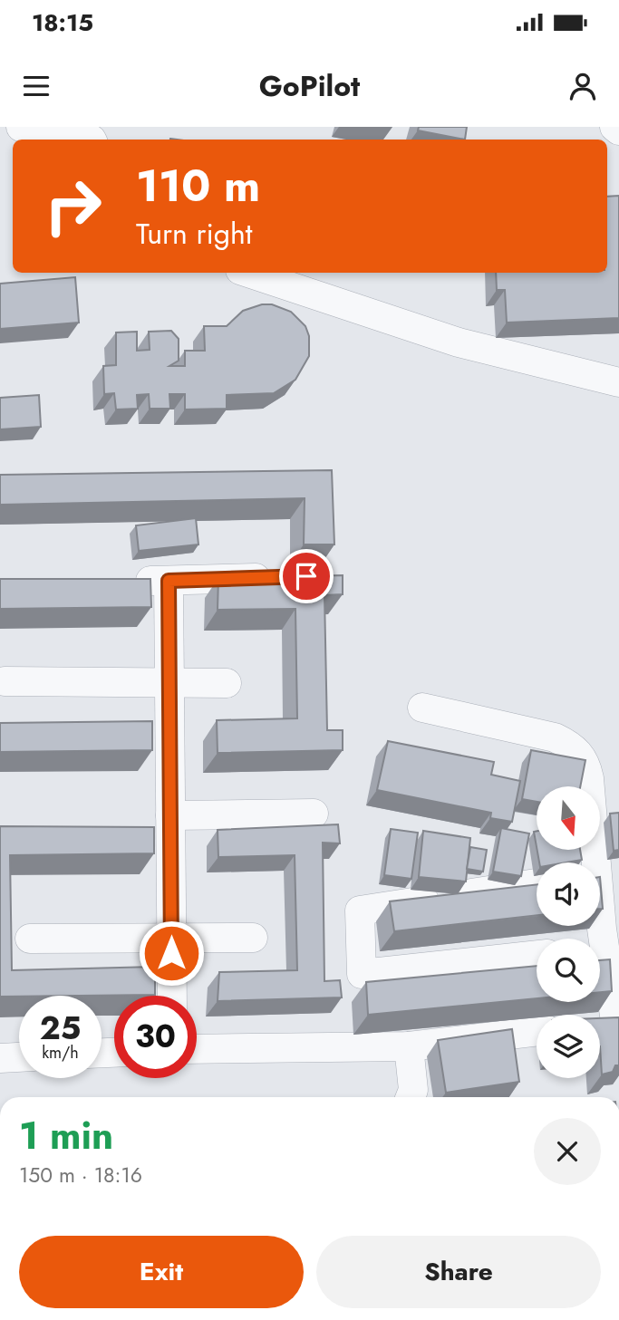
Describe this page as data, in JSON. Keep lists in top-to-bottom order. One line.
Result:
{"north":"bottom","page":{"status":"18:15","header":"GoPilot","turn":["110 m","Turn right"],"speed":"25 km/h","limit":"30","heading":["1 min","150 m · 18:16"],"buttons":["Exit","Share"]}}
